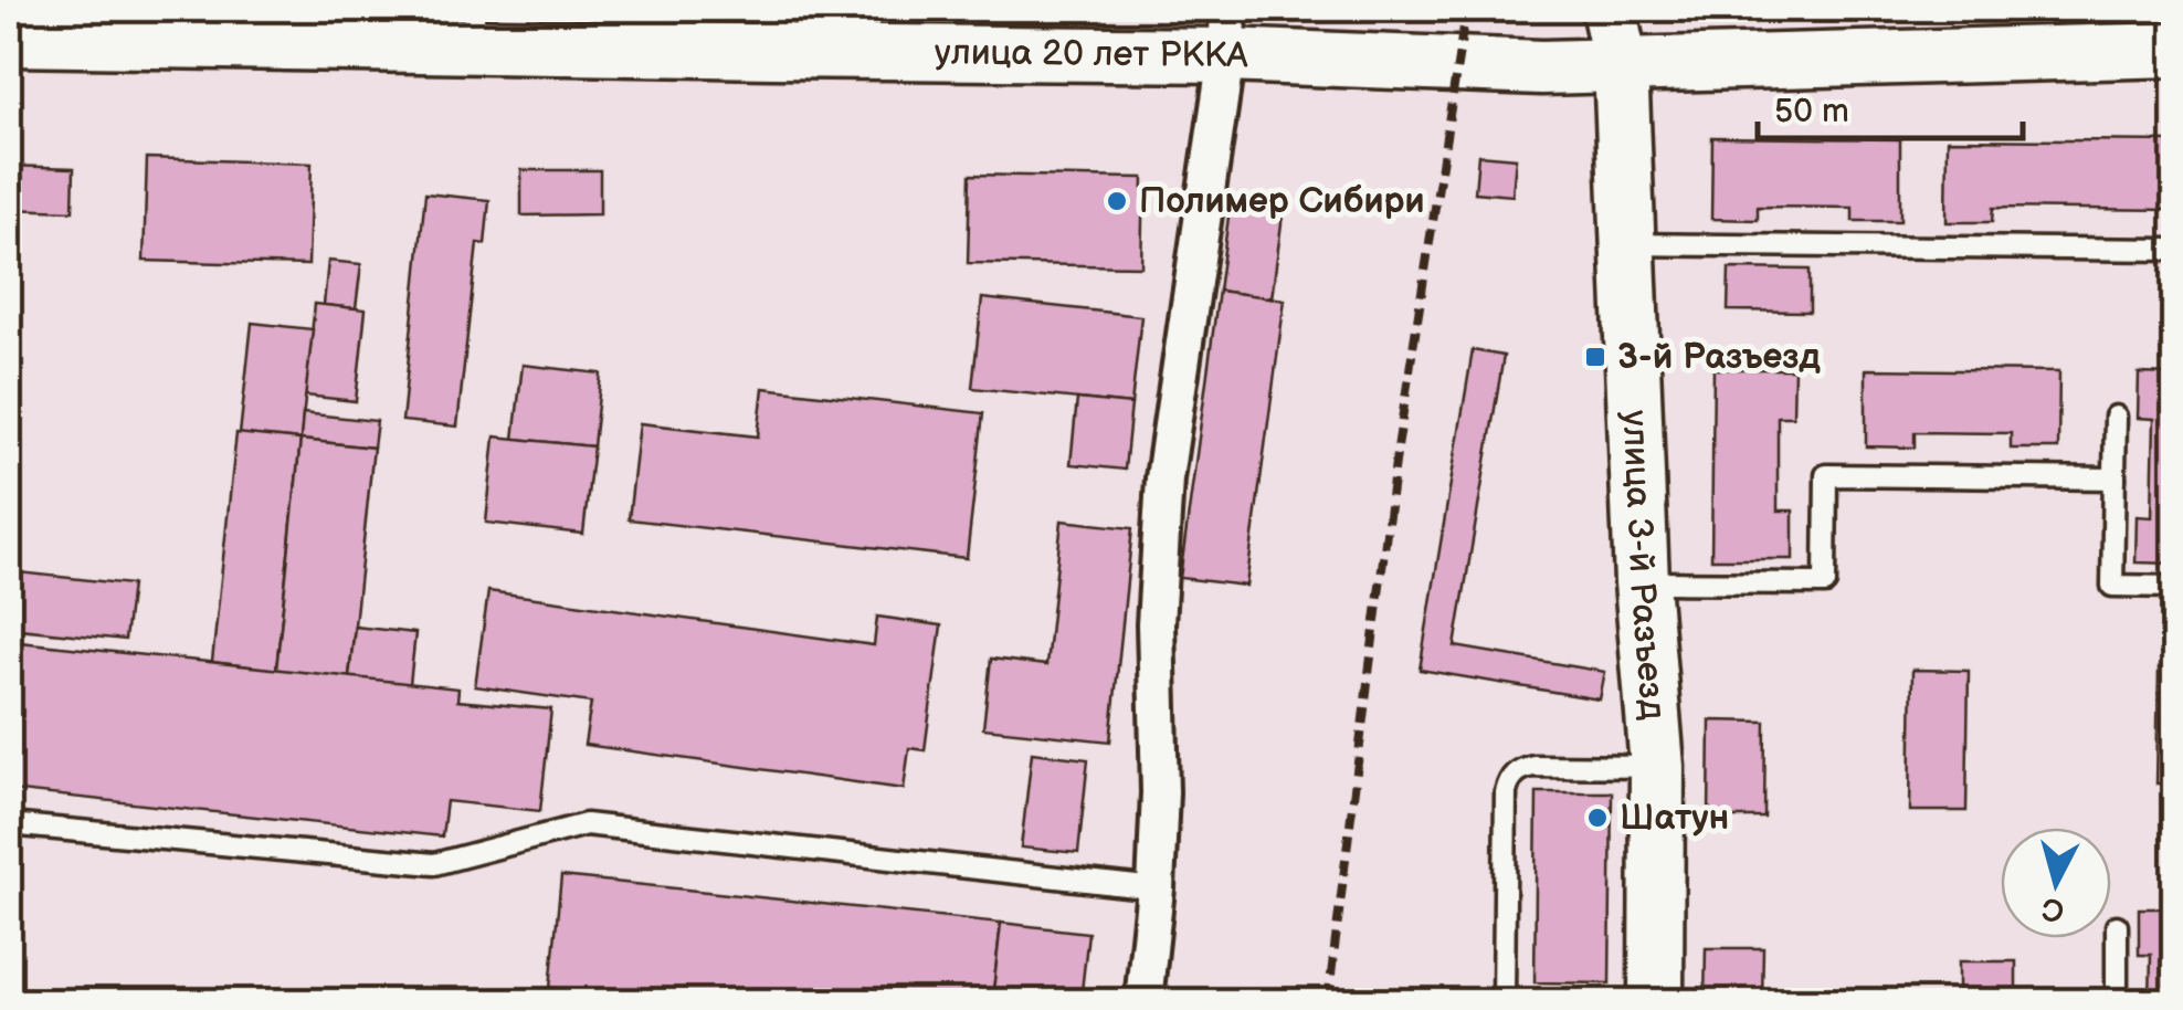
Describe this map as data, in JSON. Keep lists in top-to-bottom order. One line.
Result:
{"streets":{"main road":["улица 20 лет РККА","улица 3-й Разъезд"]},"crossings":[["улица 20 лет РККА","улица 3-й Разъезд"]],"places":{"other":["Полимер Сибири","Шатун"],"transit":["3-й Разъезд"]},"scale_bar":"50 m","north":"bottom"}
